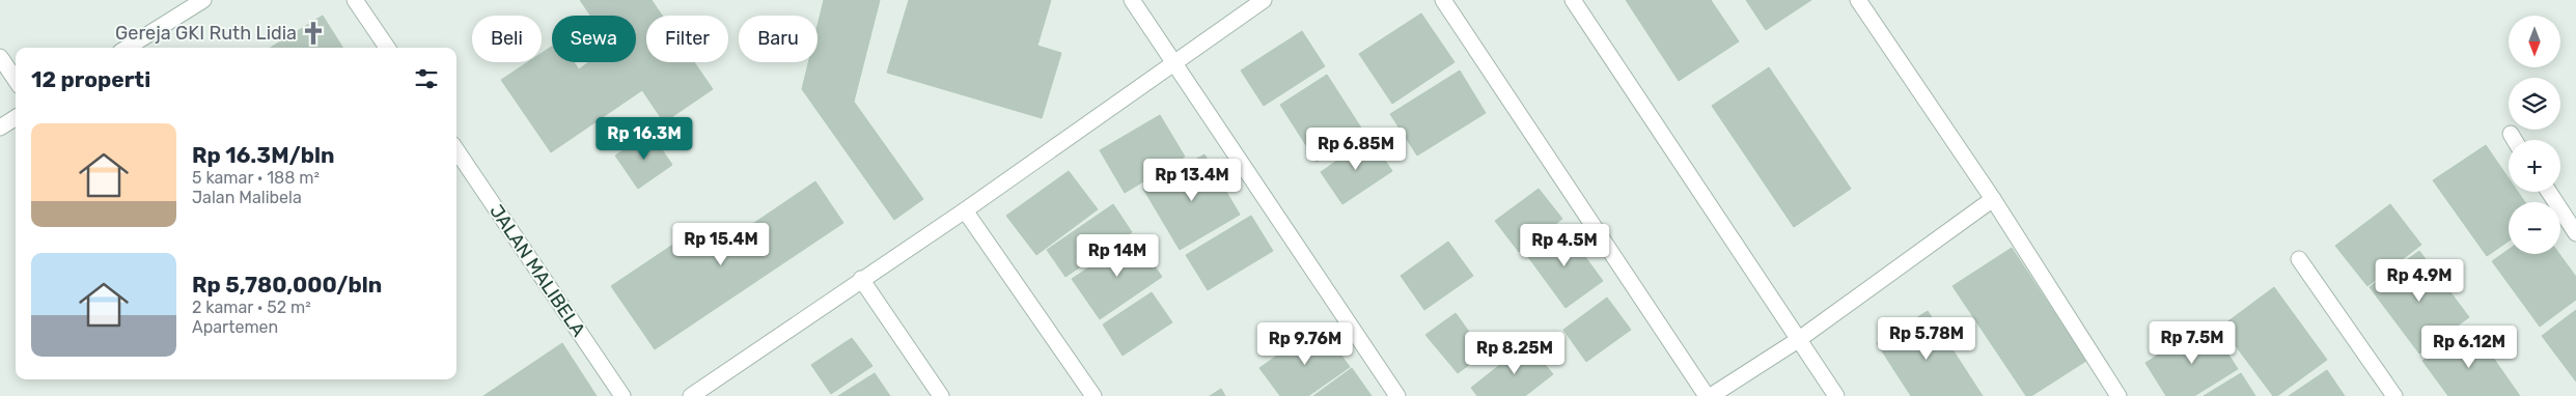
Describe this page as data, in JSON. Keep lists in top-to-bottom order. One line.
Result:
{"streets":{"street":["JALAN MALIBELA"]},"places":{"church":["Gereja GKI Ruth Lidia"]},"north":"bottom","page":{"map_buttons":["+","−"],"chip":["Beli","Sewa","Filter","Baru"],"heading":"12 properti","list":[{"name":"Rp 16.3M/bln","note":"5 kamar · 188 m² · Jalan Malibela"},{"name":"Rp 5,780,000/bln","note":"2 kamar · 52 m² · Apartemen"}],"price":["Rp 16.3M","Rp 6.85M","Rp 13.4M","Rp 15.4M","Rp 4.5M","Rp 14M","Rp 4.9M","Rp 5.78M","Rp 7.5M","Rp 9.76M","Rp 6.12M","Rp 8.25M"]}}
